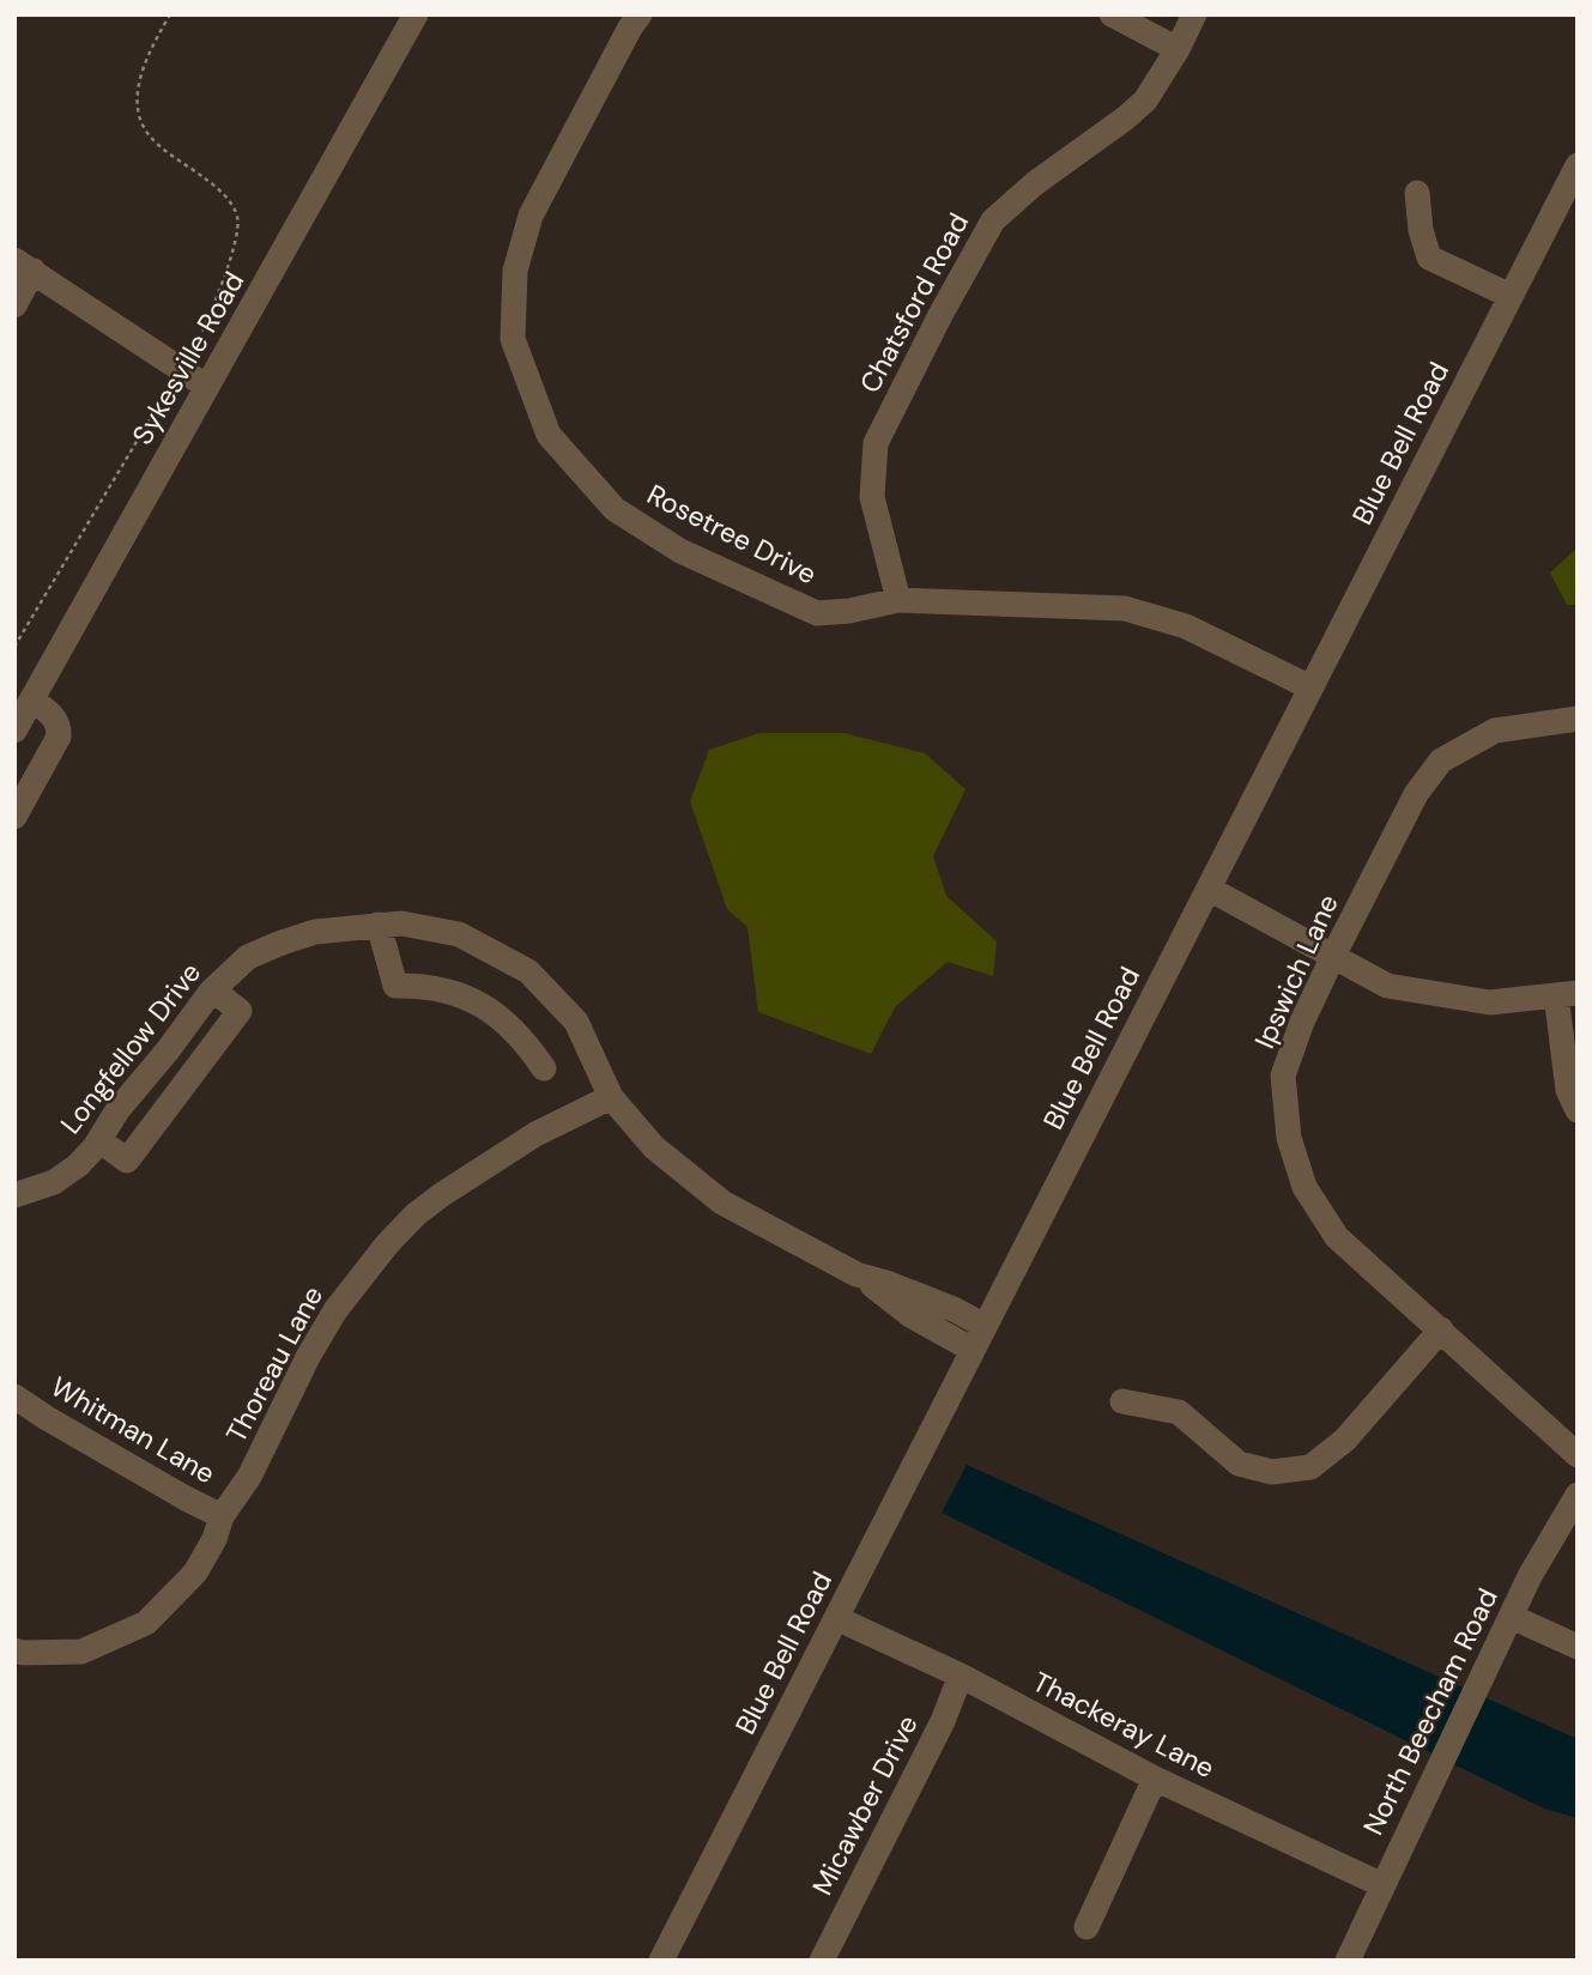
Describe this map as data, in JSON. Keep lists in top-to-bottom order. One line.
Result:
{"streets":{"street":["Chatsford Road","Sykesville Road","Blue Bell Road","Rosetree Drive","Ipswich Lane","Longfellow Drive","Thoreau Lane","Whitman Lane","North Beecham Road","Thackeray Lane","Micawber Drive"]},"crossings":[["Chatsford Road","Rosetree Drive"],["Blue Bell Road","Rosetree Drive"],["Blue Bell Road","Longfellow Drive"],["Blue Bell Road","Thackeray Lane"],["Longfellow Drive","Thoreau Lane"],["Thoreau Lane","Whitman Lane"],["North Beecham Road","Thackeray Lane"],["Thackeray Lane","Micawber Drive"]]}
